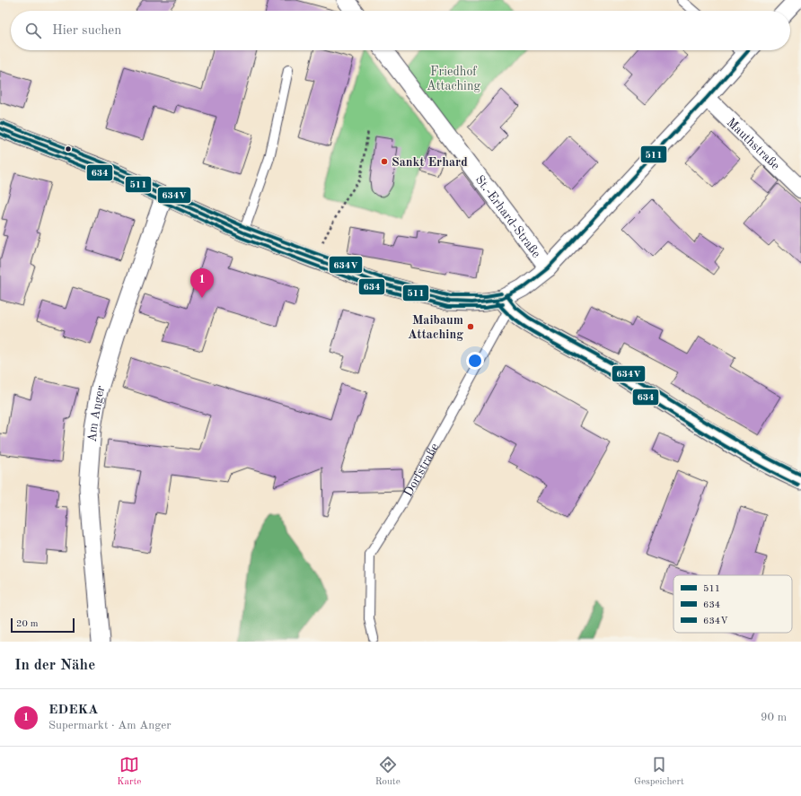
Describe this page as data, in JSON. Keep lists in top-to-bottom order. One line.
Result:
{"streets":{"street":["Mauthstraße","St.-Erhard-Straße","Am Anger"],"lane":["Dorfstraße"]},"parks":["Friedhof Attaching"],"places":["Sankt Erhard","Maibaum Attaching"],"lines":["transit line 511","transit line 634V","transit line 634"],"legend":["511","634","634V"],"scale_bar":"20 m","page":{"search":"Hier suchen","pins":"1","scale":"20 m","heading":"In der Nähe","list":[{"mark":"1","name":"EDEKA","note":"Supermarkt · Am Anger","value":"90 m"}],"nav":["Karte","Route","Gespeichert"]}}
